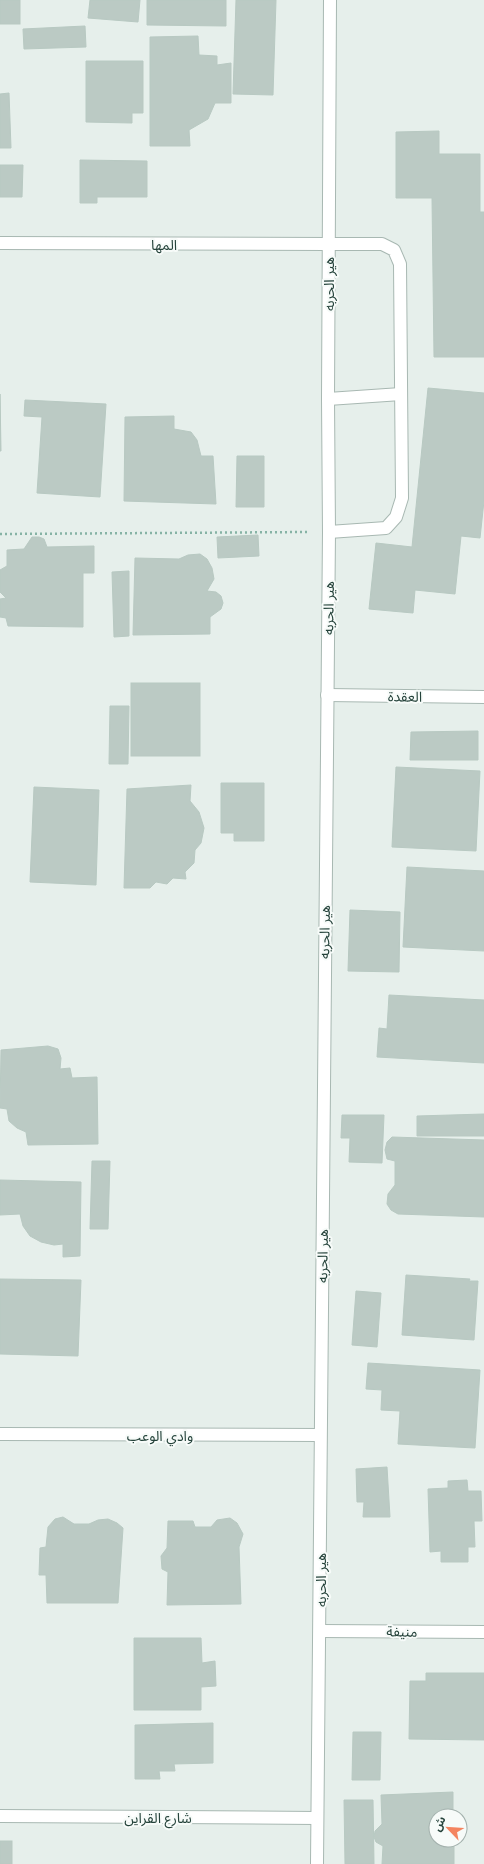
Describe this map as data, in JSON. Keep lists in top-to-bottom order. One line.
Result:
{"streets":{"street":["المها","هير الحربه","العقدة","وادي الوعب","منيفة","شارع القراين"]},"crossings":[["المها","هير الحربه"],["هير الحربه","العقدة"],["هير الحربه","وادي الوعب"],["هير الحربه","منيفة"],["هير الحربه","شارع القراين"]],"north":"top left"}
